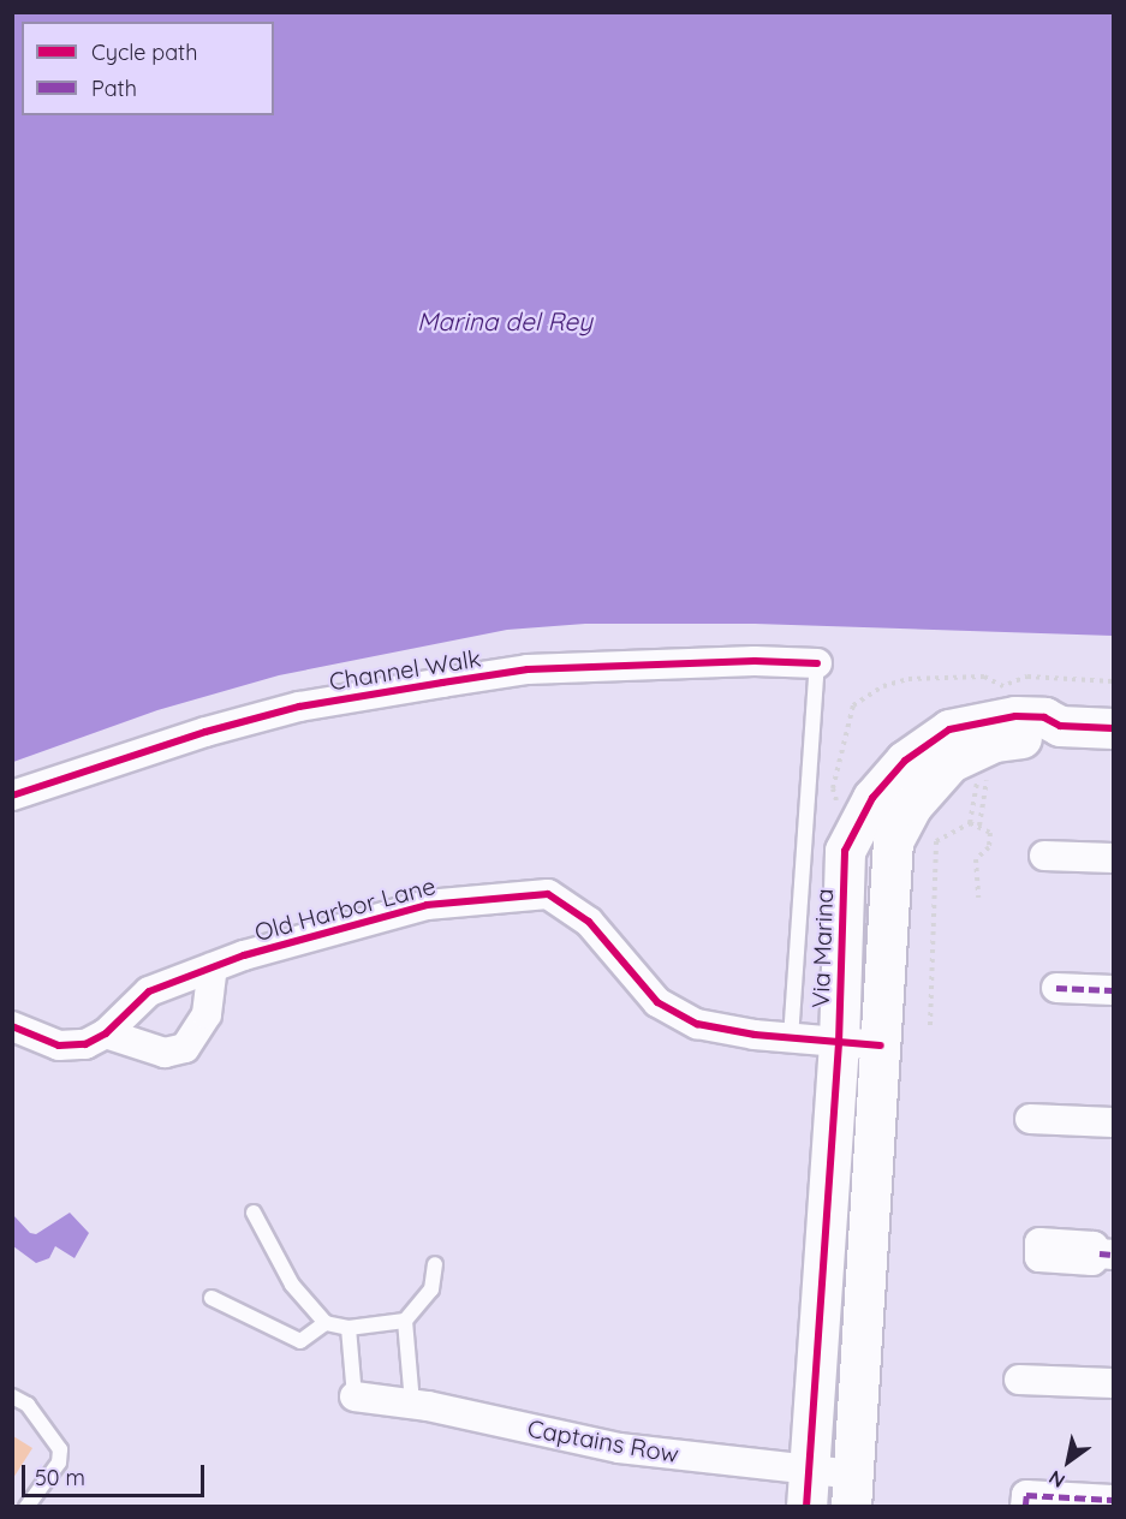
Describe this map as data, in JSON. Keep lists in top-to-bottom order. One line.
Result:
{"streets":{"street":["Channel Walk","Old Harbor Lane","Via Marina","Captains Row"]},"crossings":[["Old Harbor Lane","Via Marina"],["Via Marina","Captains Row"]],"water":["Marina del Rey"],"legend":["Cycle path","Path"],"scale_bar":"50 m","north":"bottom left"}
